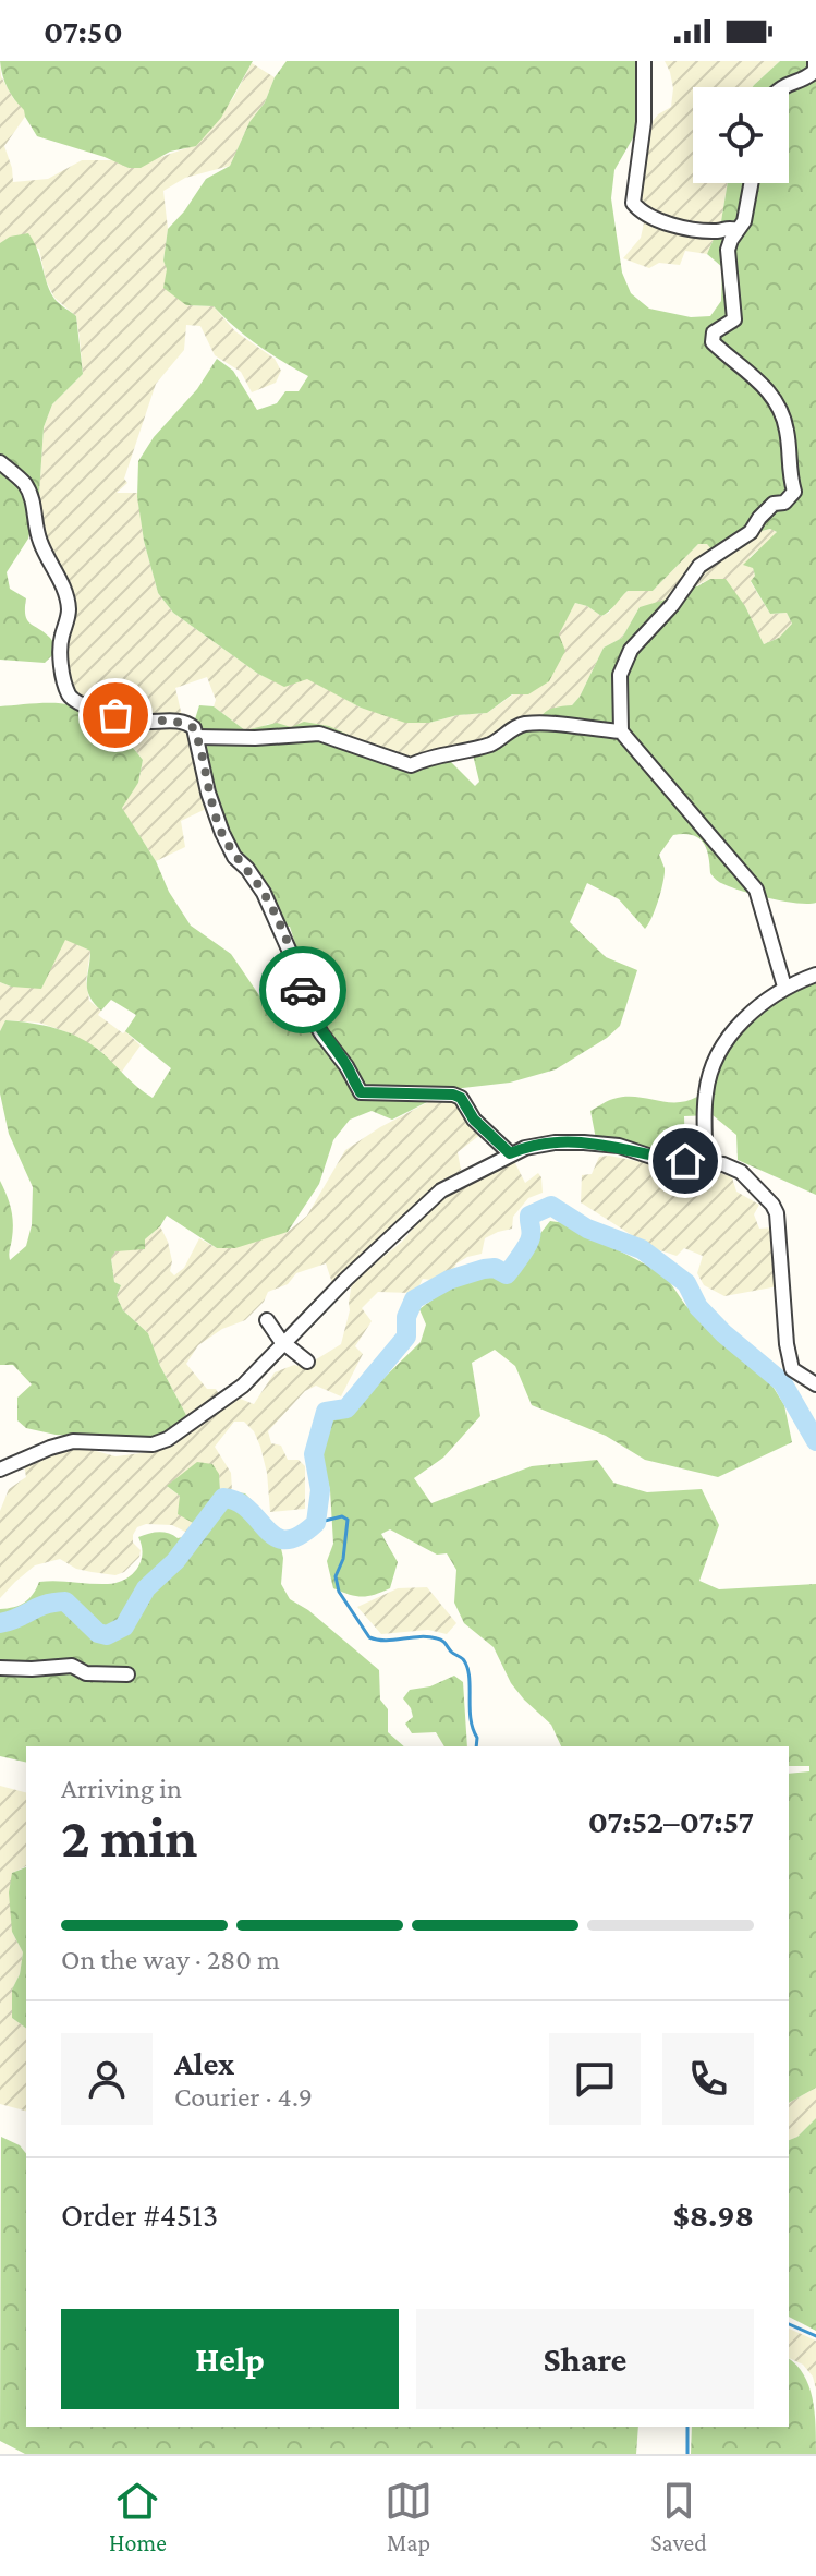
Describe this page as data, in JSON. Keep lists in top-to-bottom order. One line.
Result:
{"page":{"status":"07:50","heading":["2 min","Arriving in","07:52–07:57"],"panel":["Alex","Courier · 4.9","Order #4513","$8.98"],"bar":"On the way · 280 m","buttons":["Help","Share"],"tabs":["Home","Map","Saved"]}}
